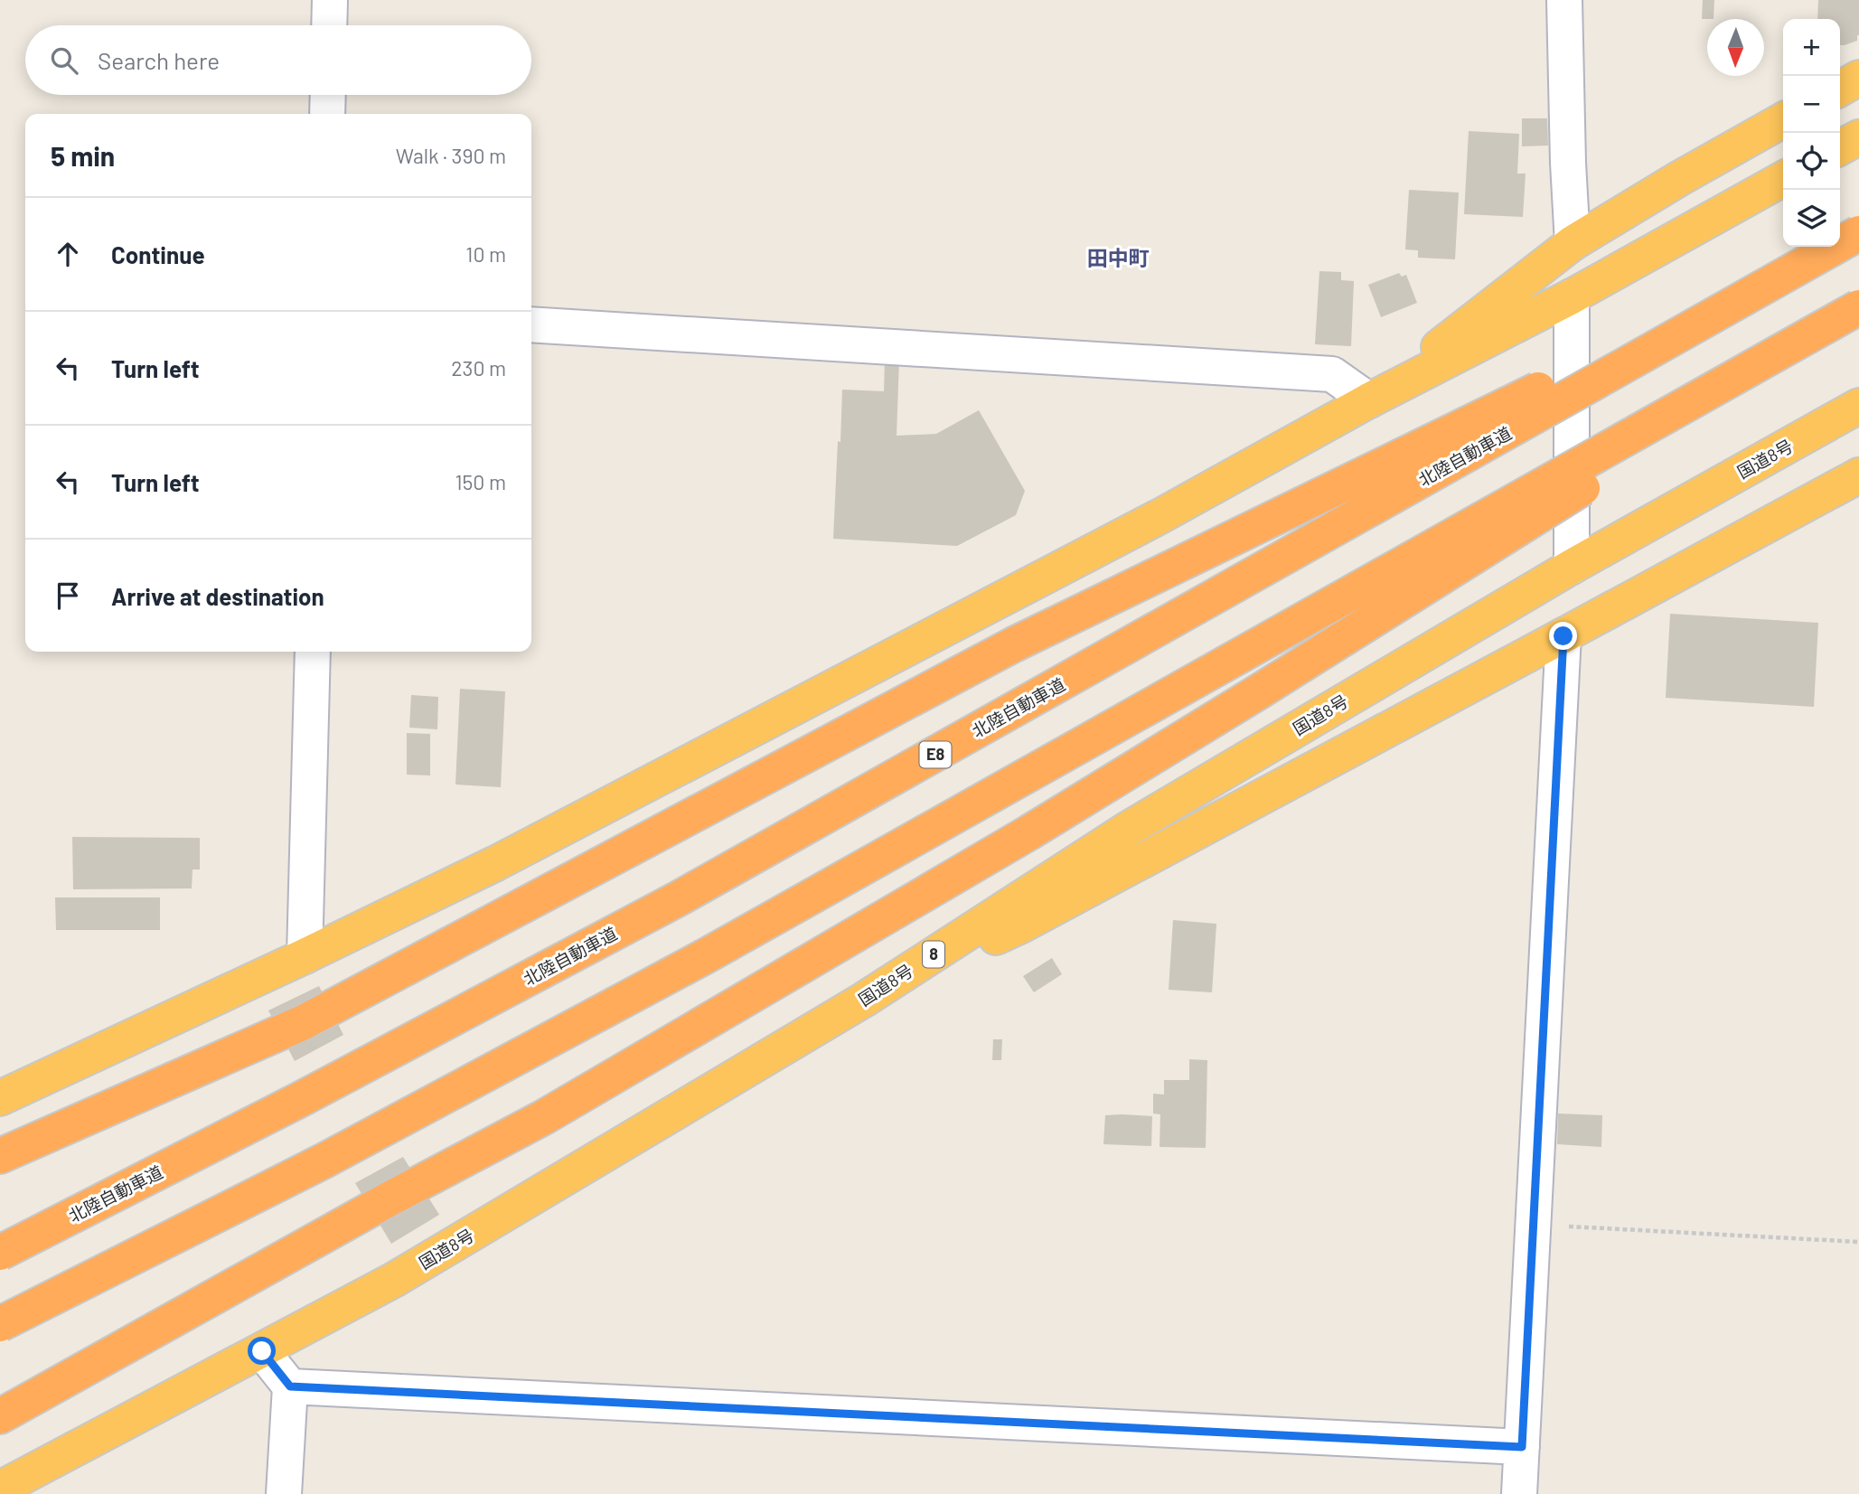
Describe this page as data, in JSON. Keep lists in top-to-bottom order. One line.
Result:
{"streets":{"highway":["北陸自動車道","国道8号","E8","8"]},"districts":["田中町"],"north":"bottom","page":{"map_buttons":["+","−"],"search":"Search here","heading":["5 min","Walk · 390 m"],"list":[["Continue","10 m"],["Turn left","230 m"],["Turn left","150 m"],"Arrive at destination"]}}
